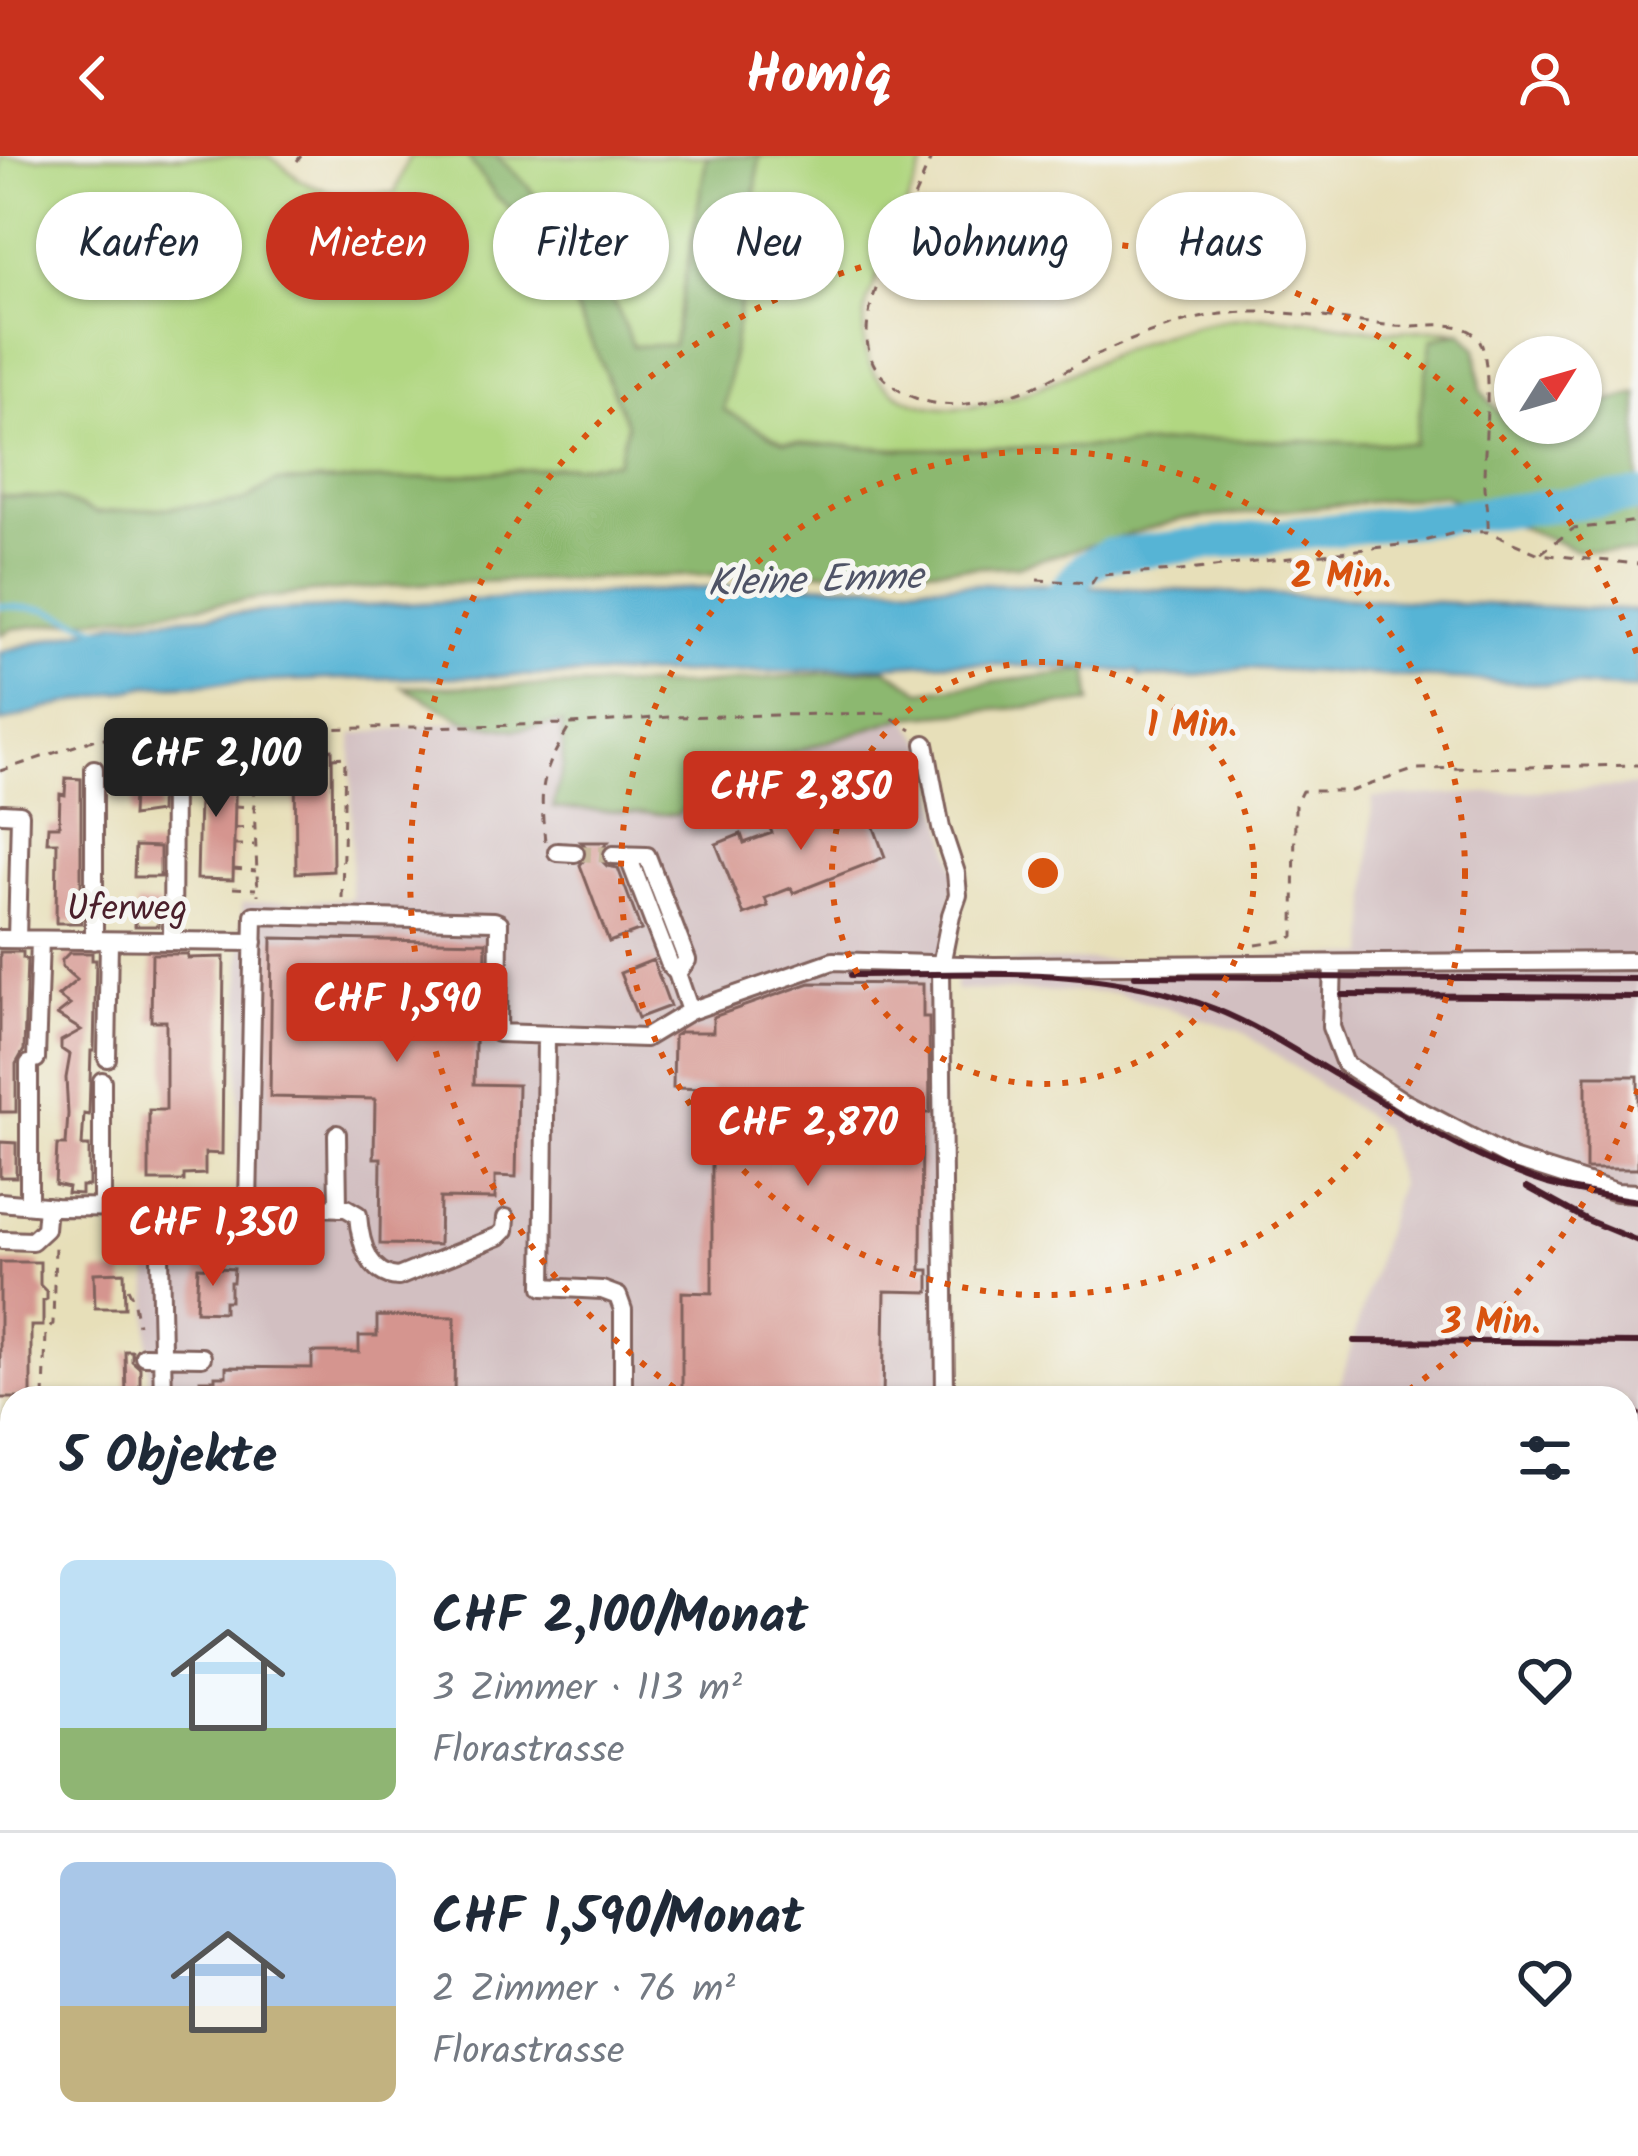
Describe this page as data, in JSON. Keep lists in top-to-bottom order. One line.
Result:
{"streets":{"street":["Uferweg"]},"water":["Kleine Emme"],"north":"top right","page":{"header":"Homiq","chip":["Kaufen","Mieten","Filter","Neu","Wohnung","Haus"],"price":["CHF 2,100","CHF 2,850","CHF 1,590","CHF 2,870","CHF 1,350"],"heading":"5 Objekte","list":[{"name":"CHF 2,100/Monat","note":"3 Zimmer · 113 m² · Florastrasse"},{"name":"CHF 1,590/Monat","note":"2 Zimmer · 76 m² · Florastrasse"}]},"rings":["2 Min.","1 Min.","3 Min."]}
